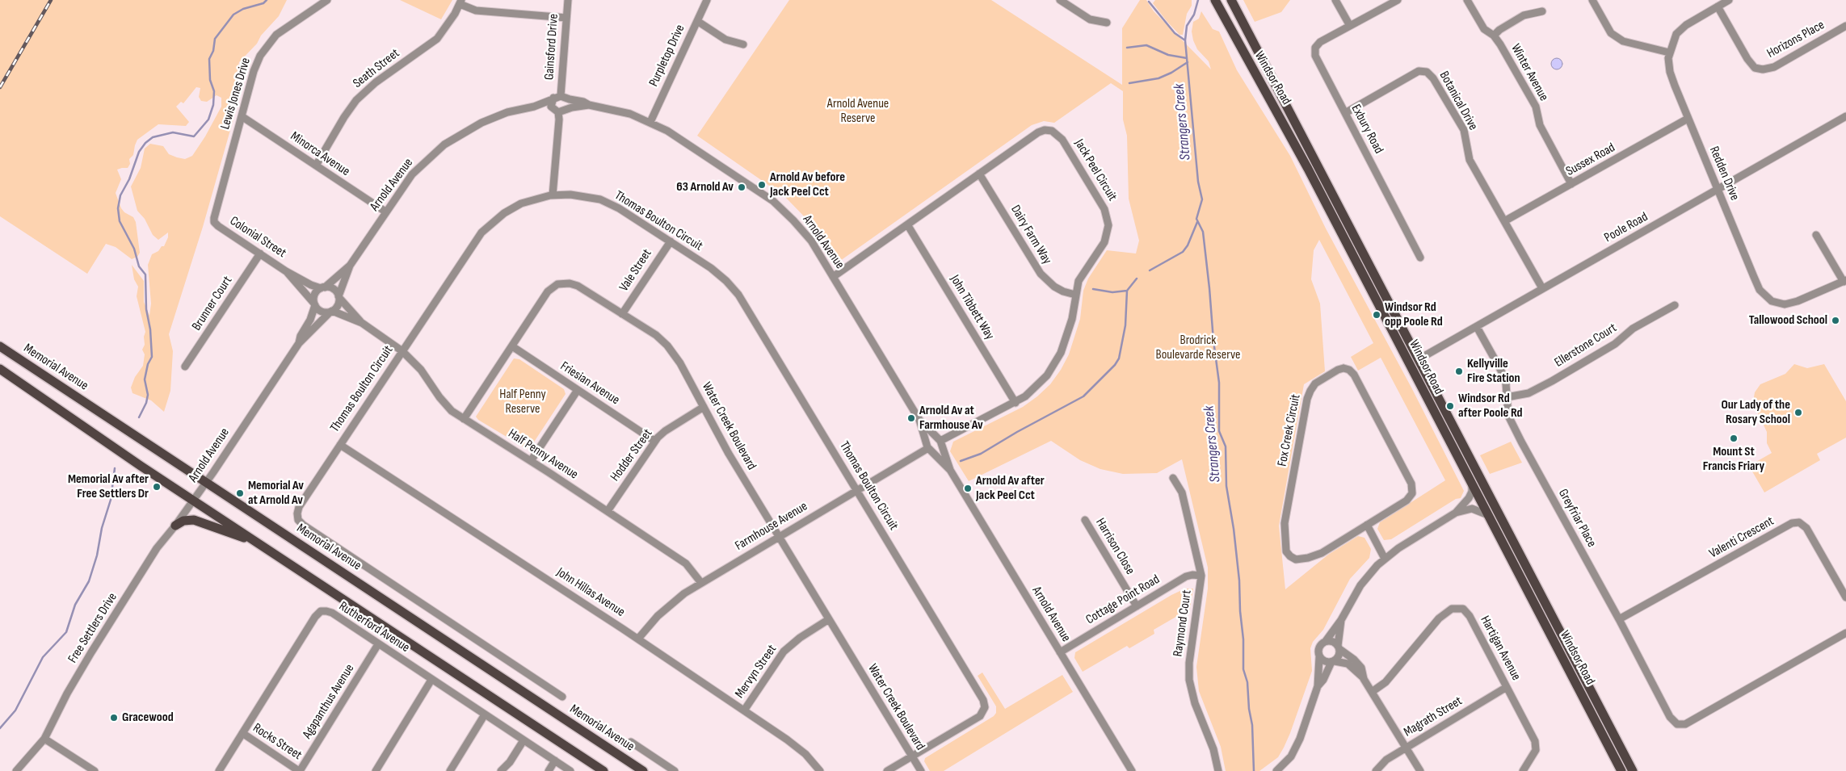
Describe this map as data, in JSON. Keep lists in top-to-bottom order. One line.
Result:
{"streets":{"main road":["Windsor Road","Memorial Avenue"],"street":["Horizons Place","Gainsford Drive","Purpletop Drive","Seath Street","Winter Avenue","Lewis Jones Drive","Botanical Drive","Exbury Road","Minorca Avenue","Sussex Road","Jack Peel Circuit","Redden Drive","Arnold Avenue","Thomas Boulton Circuit","Poole Road","Dairy Farm Way","Colonial Street","Vale Street","Brunner Court","John Tibbett Way","Ellerstone Court","Friesian Avenue","Water Creek Boulevard","Fox Creek Circuit","Half Penny Avenue","Hodder Street","Greyfriar Place","Farmhouse Avenue","Valenti Crescent","Harrison Close","John Hillas Avenue","Cottage Point Road","Raymond Court","Rutherford Avenue","Free Settlers Drive","Hartigan Avenue","Mervyn Street","Agapanthus Avenue","Magrath Street","Rocks Street"]},"crossings":[["Horizons Place","Redden Drive"],["Gainsford Drive","Arnold Avenue"],["Purpletop Drive","Arnold Avenue"],["Seath Street","Minorca Avenue"],["Winter Avenue","Sussex Road"],["Windsor Road","Poole Road"],["Lewis Jones Drive","Minorca Avenue"],["Lewis Jones Drive","Colonial Street"],["Botanical Drive","Exbury Road"],["Botanical Drive","Sussex Road"],["Botanical Drive","Poole Road"],["Minorca Avenue","Arnold Avenue"],["Sussex Road","Redden Drive"],["Jack Peel Circuit","Arnold Avenue"],["Jack Peel Circuit","Dairy Farm Way"],["Jack Peel Circuit","John Tibbett Way"],["Redden Drive","Poole Road"],["Arnold Avenue","Colonial Street"],["Arnold Avenue","Memorial Avenue"],["Arnold Avenue","Half Penny Avenue"],["Arnold Avenue","Farmhouse Avenue"],["Arnold Avenue","Cottage Point Road"],["Arnold Avenue","Free Settlers Drive"],["Thomas Boulton Circuit","Vale Street"],["Thomas Boulton Circuit","Water Creek Boulevard"],["Thomas Boulton Circuit","Half Penny Avenue"],["Thomas Boulton Circuit","Farmhouse Avenue"],["Thomas Boulton Circuit","John Hillas Avenue"],["Poole Road","Greyfriar Place"],["Colonial Street","Brunner Court"],["Colonial Street","Half Penny Avenue"],["Vale Street","Water Creek Boulevard"],["Ellerstone Court","Greyfriar Place"],["Friesian Avenue","Water Creek Boulevard"],["Friesian Avenue","Hodder Street"],["Water Creek Boulevard","Half Penny Avenue"],["Water Creek Boulevard","Hodder Street"],["Water Creek Boulevard","Farmhouse Avenue"],["Water Creek Boulevard","Mervyn Street"],["Half Penny Avenue","Hodder Street"],["Half Penny Avenue","Farmhouse Avenue"],["Greyfriar Place","Valenti Crescent"],["Farmhouse Avenue","John Hillas Avenue"],["Harrison Close","Cottage Point Road"],["John Hillas Avenue","Mervyn Street"],["Cottage Point Road","Raymond Court"],["Rutherford Avenue","Agapanthus Avenue"],["Rutherford Avenue","Rocks Street"],["Hartigan Avenue","Magrath Street"],["Agapanthus Avenue","Rocks Street"]],"water":["Strangers Creek"],"parks":["Arnold Avenue Reserve","Brodrick Boulevarde Reserve","Half Penny Reserve"],"places":["Arnold Av before Jack Peel Cct","63 Arnold Av","Windsor Rd opp Poole Rd","Tallowood School","Kellyville Fire Station","Windsor Rd after Poole Rd","Our Lady of the Rosary School","Arnold Av at Farmhouse Av","Mount St Francis Friary","Memorial Av after Free Settlers Dr","Arnold Av after Jack Peel Cct","Memorial Av at Arnold Av","Gracewood"]}
